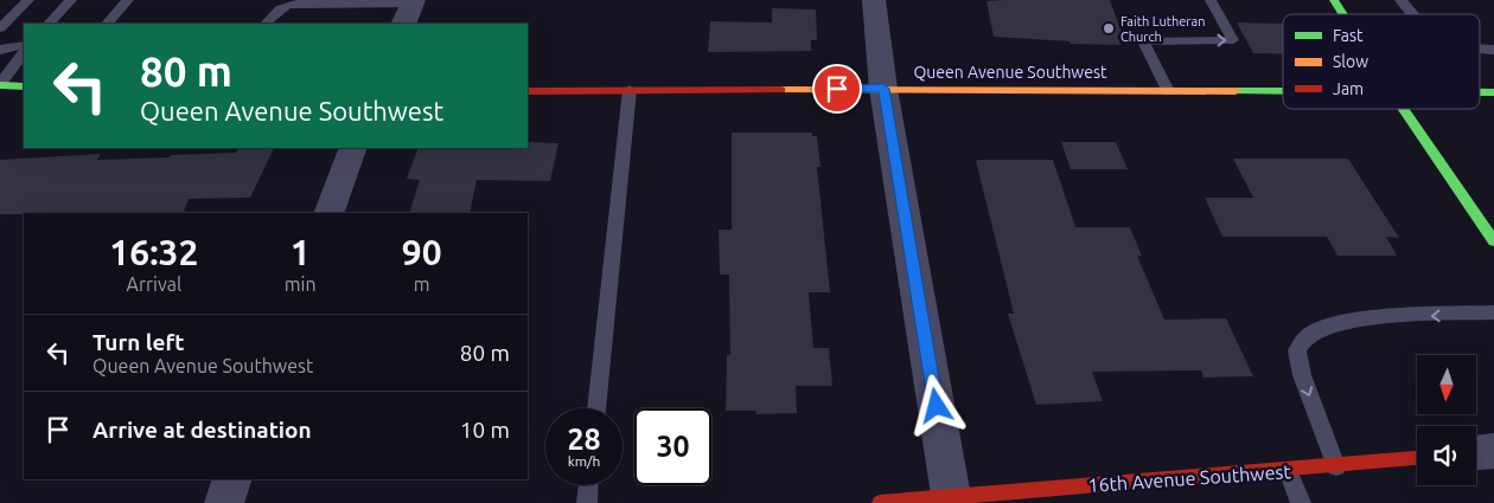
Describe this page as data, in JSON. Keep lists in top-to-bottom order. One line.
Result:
{"streets":{"main road":["Queen Avenue Southwest","16th Avenue Southwest"]},"places":["Faith Lutheran Church"],"legend":["Fast","Slow","Jam"],"north":"bottom","page":{"turn":["80 m","Queen Avenue Southwest"],"eta":["16:32","Arrival","1","min","90","m"],"list":[{"name":"Turn left","note":"Queen Avenue Southwest","value":"80 m"},{"name":"Arrive at destination","value":"10 m"}],"speed":"28 km/h","limit":"30"}}
